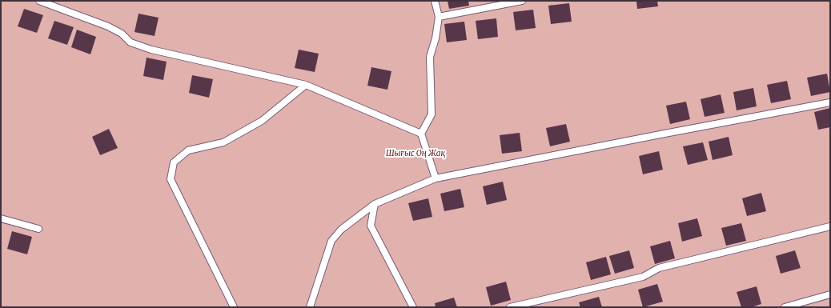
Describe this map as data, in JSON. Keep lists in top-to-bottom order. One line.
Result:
{"parks":["Шығыс Оң Жақ"]}
